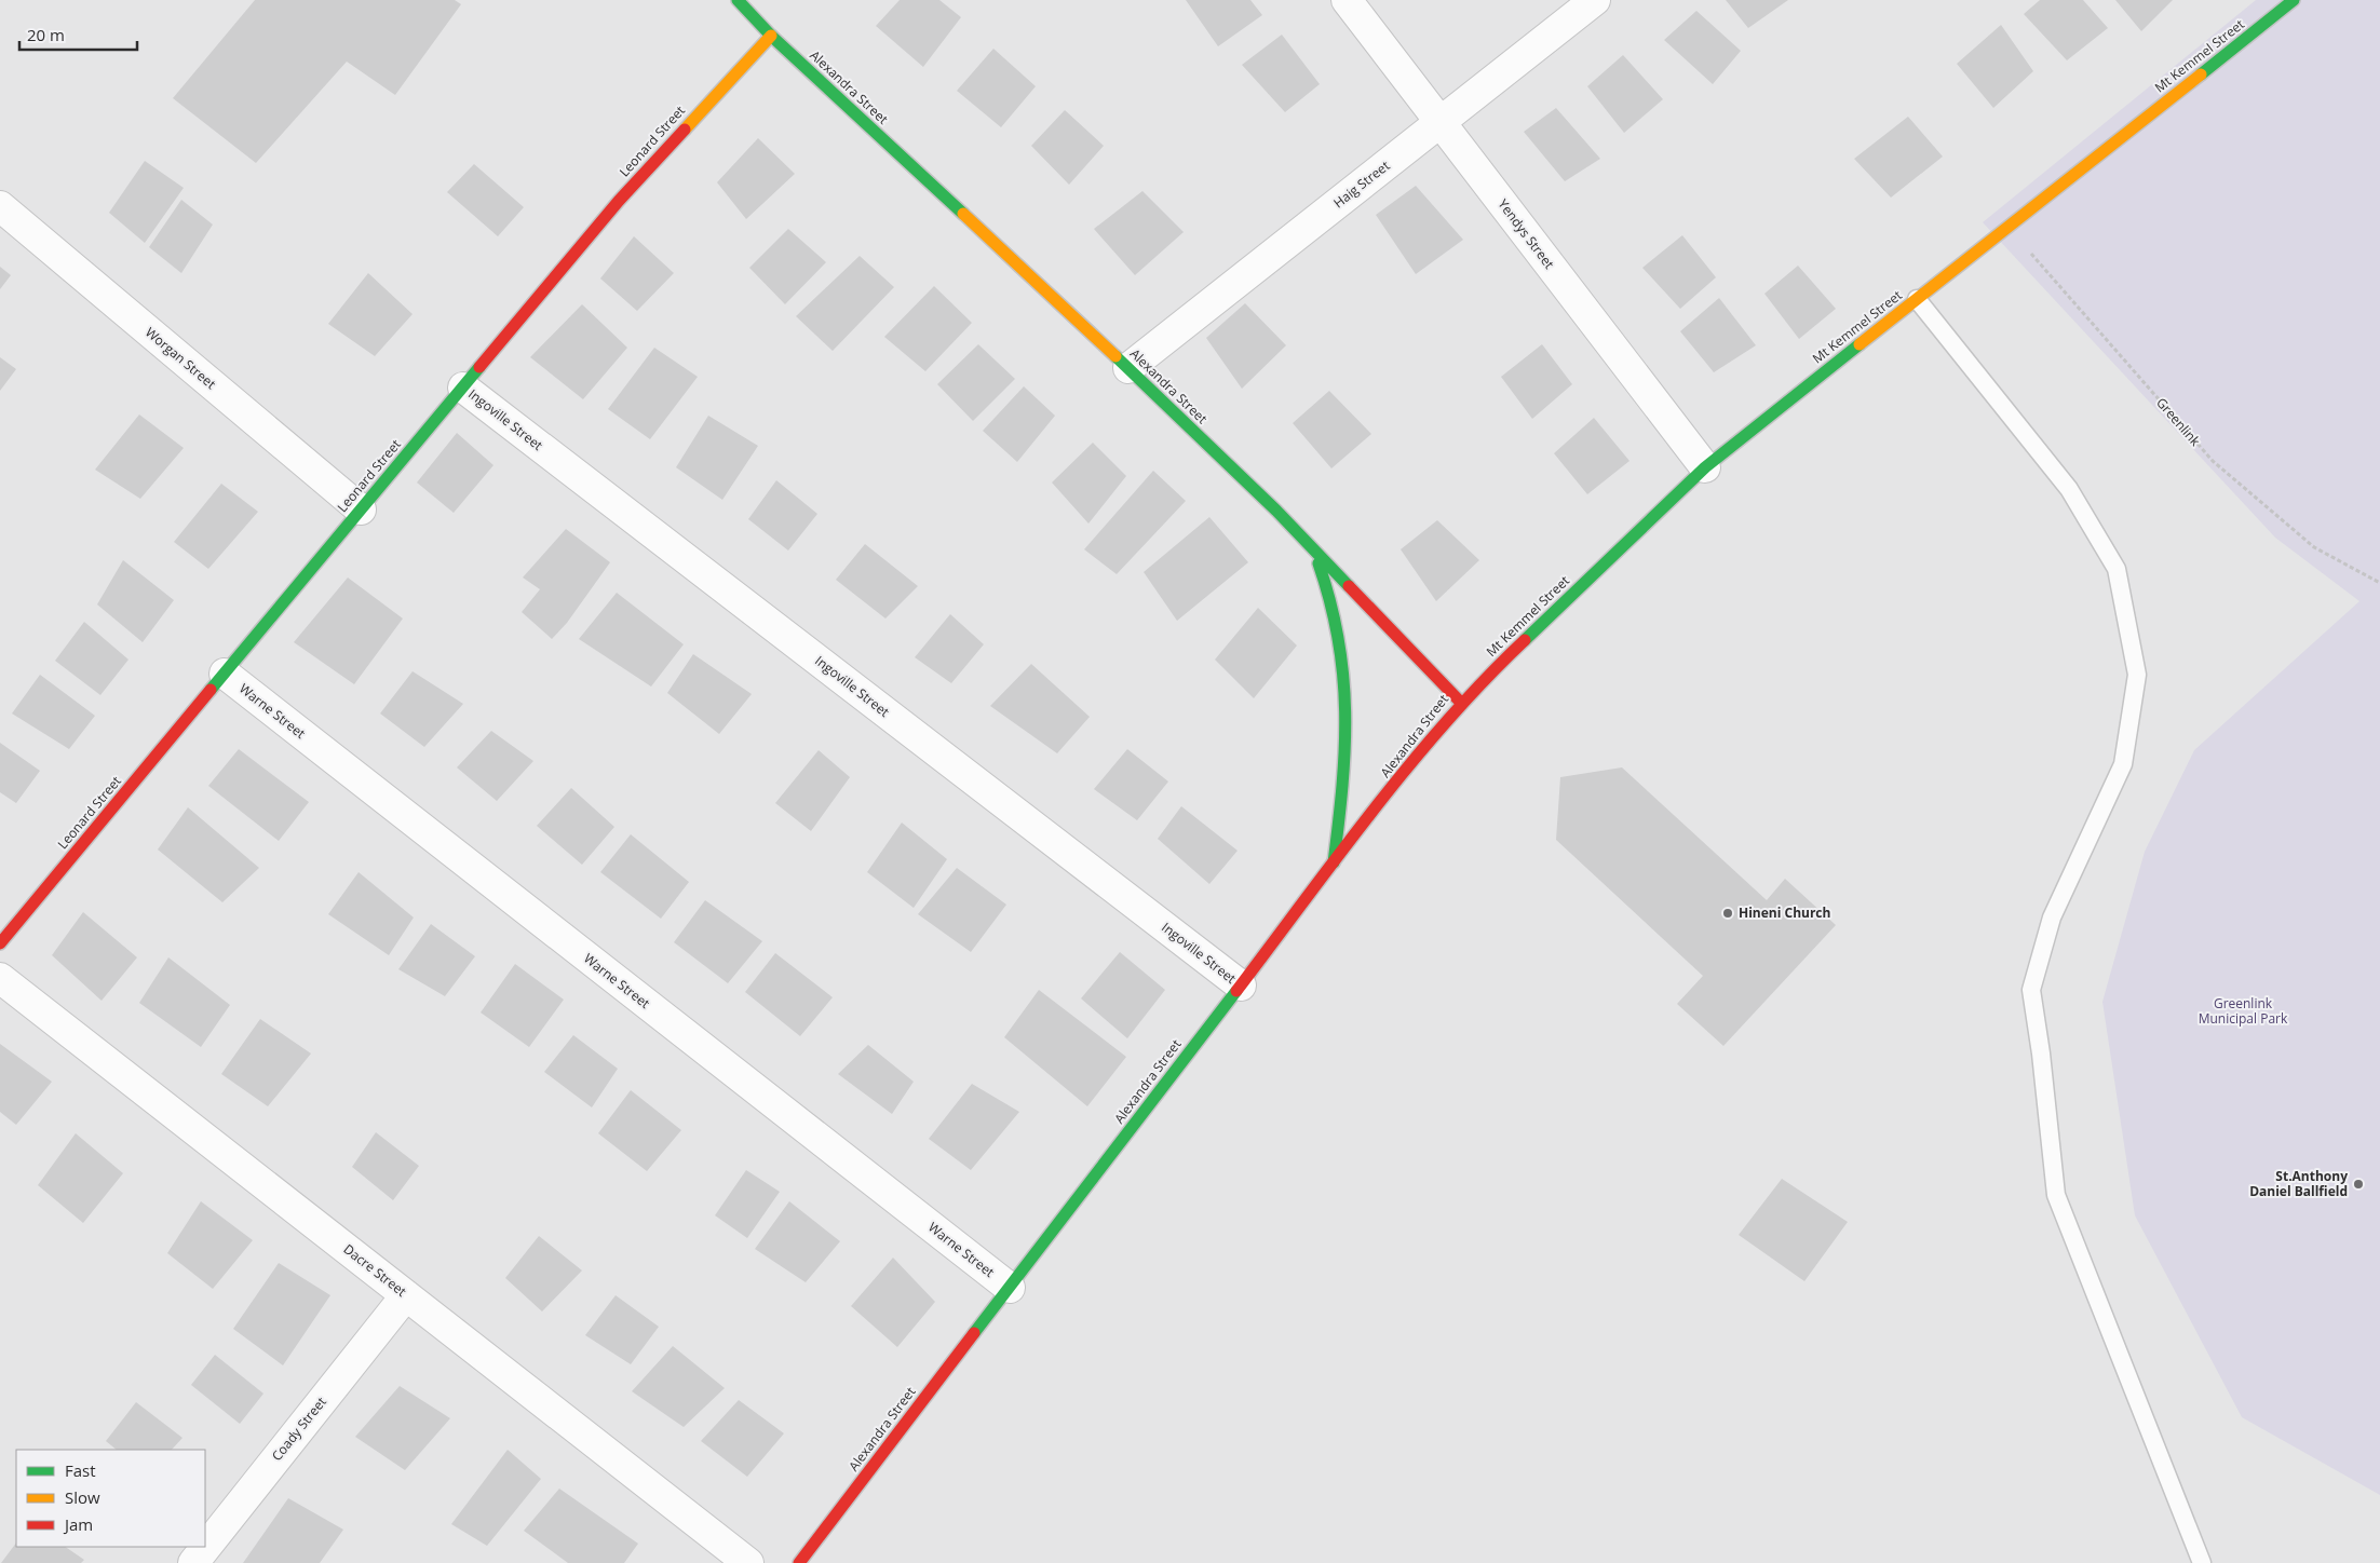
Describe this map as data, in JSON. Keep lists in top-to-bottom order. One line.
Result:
{"streets":{"main road":["Mt Kemmel Street","Alexandra Street","Leonard Street"],"street":["Haig Street","Yendys Street","Worgan Street","Ingoville Street","Warne Street","Dacre Street","Coady Street"],"path":["Greenlink"]},"crossings":[["Mt Kemmel Street","Alexandra Street"],["Mt Kemmel Street","Yendys Street"],["Mt Kemmel Street","Greenlink"],["Alexandra Street","Leonard Street"],["Alexandra Street","Haig Street"],["Alexandra Street","Ingoville Street"],["Alexandra Street","Warne Street"],["Leonard Street","Worgan Street"],["Leonard Street","Ingoville Street"],["Leonard Street","Warne Street"],["Haig Street","Yendys Street"],["Dacre Street","Coady Street"]],"parks":["Greenlink Municipal Park"],"places":["Hineni Church","St.Anthony Daniel Ballfield"],"legend":["Fast","Slow","Jam"],"scale_bar":"20 m"}
